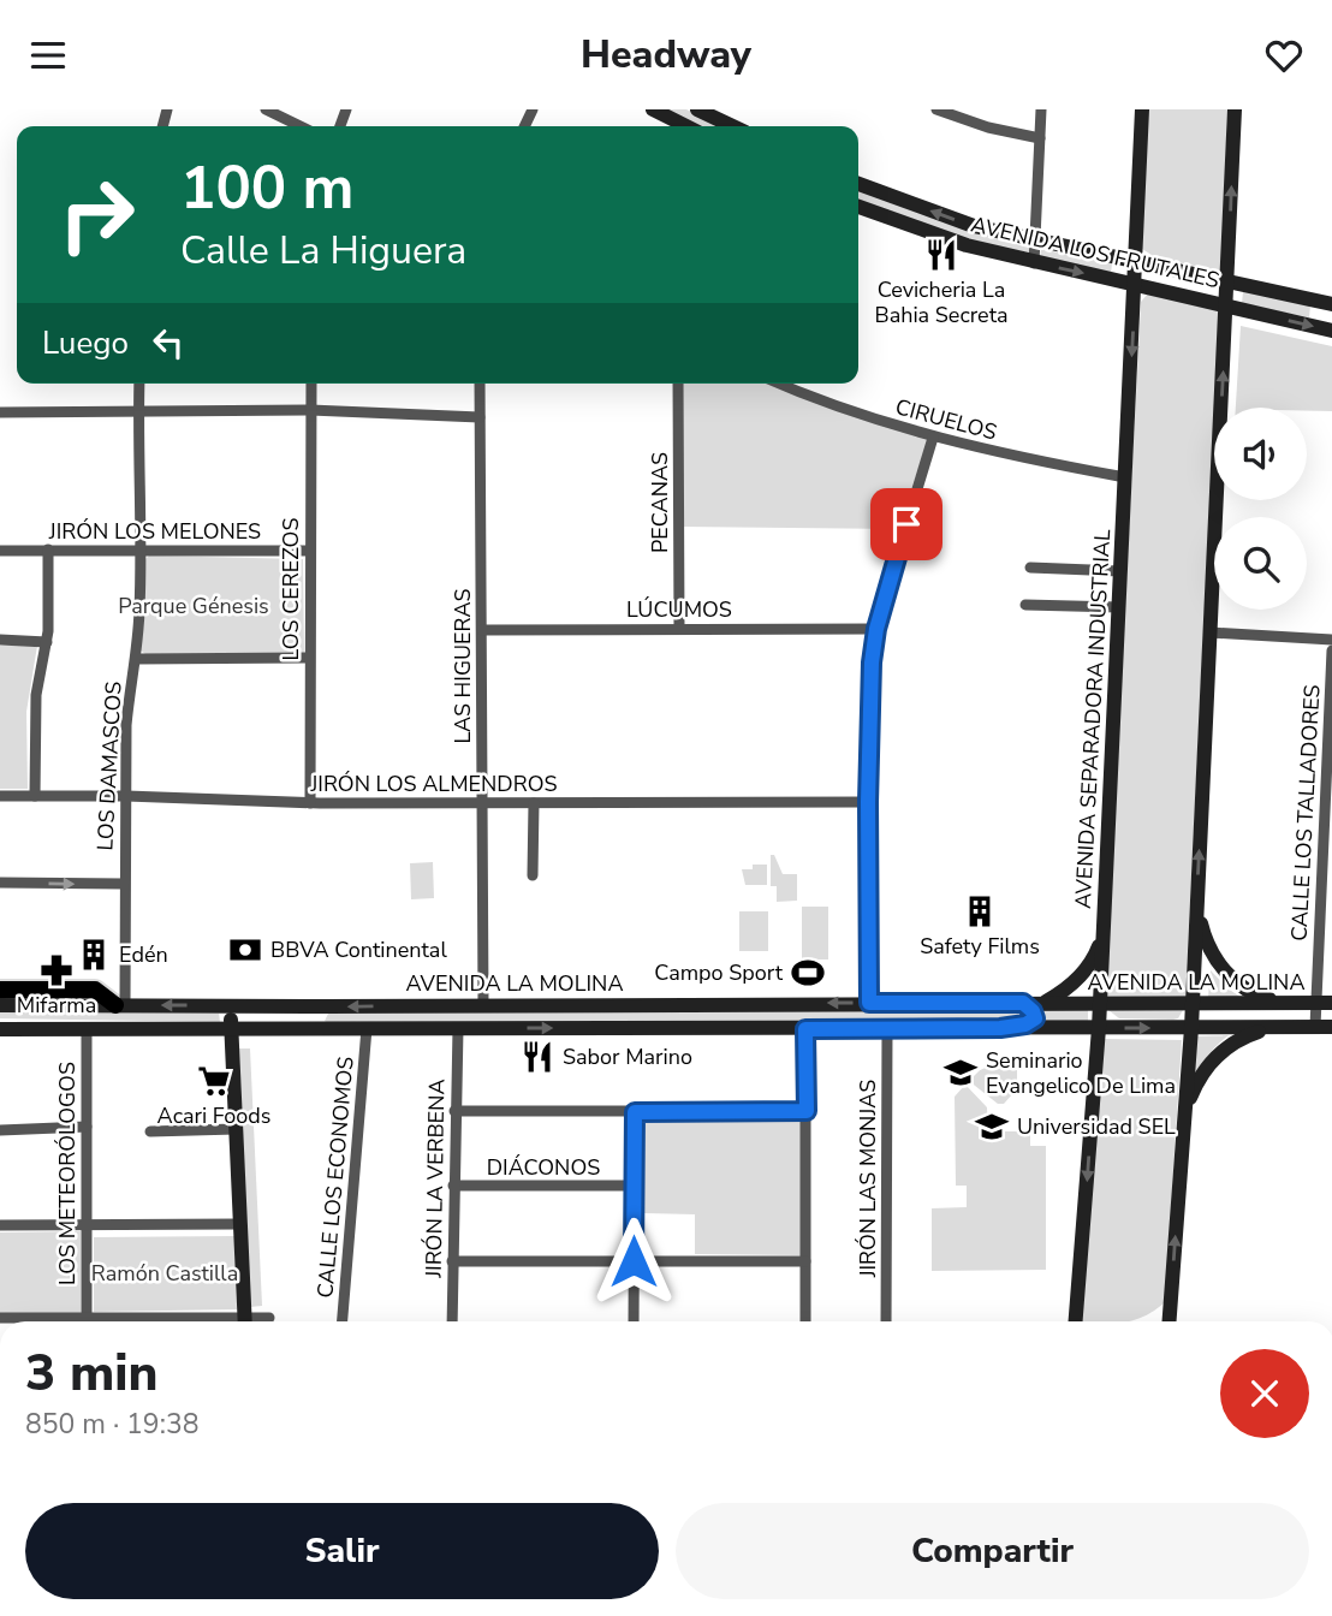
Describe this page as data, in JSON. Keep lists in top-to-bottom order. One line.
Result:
{"streets":{"main road":["AVENIDA LOS FRUTALES","AVENIDA SEPARADORA INDUSTRIAL","AVENIDA LA MOLINA"],"street":["CIRUELOS","PECANAS","JIRÓN LOS MELONES","LOS CEREZOS","LÚCUMOS","LAS HIGUERAS","LOS DAMASCOS","JIRÓN LOS ALMENDROS","CALLE LOS TALLADORES","DIÁCONOS","LOS METEORÓLOGOS","CALLE LOS ECONOMOS","JIRÓN LA VERBENA","JIRÓN LAS MONJAS"]},"crossings":[["AVENIDA LOS FRUTALES","AVENIDA SEPARADORA INDUSTRIAL"],["CIRUELOS","AVENIDA SEPARADORA INDUSTRIAL"],["PECANAS","LÚCUMOS"],["JIRÓN LOS MELONES","LOS CEREZOS"],["JIRÓN LOS MELONES","LOS DAMASCOS"],["LOS CEREZOS","JIRÓN LOS ALMENDROS"],["LÚCUMOS","LAS HIGUERAS"],["LAS HIGUERAS","JIRÓN LOS ALMENDROS"],["LAS HIGUERAS","AVENIDA LA MOLINA"],["AVENIDA SEPARADORA INDUSTRIAL","AVENIDA LA MOLINA"],["LOS DAMASCOS","JIRÓN LOS ALMENDROS"],["LOS DAMASCOS","AVENIDA LA MOLINA"],["CALLE LOS TALLADORES","AVENIDA LA MOLINA"],["AVENIDA LA MOLINA","LOS METEORÓLOGOS"],["AVENIDA LA MOLINA","CALLE LOS ECONOMOS"],["AVENIDA LA MOLINA","JIRÓN LA VERBENA"],["AVENIDA LA MOLINA","JIRÓN LAS MONJAS"],["DIÁCONOS","JIRÓN LA VERBENA"]],"parks":["Parque Génesis","Ramón Castilla"],"places":{"restaurant":["Cevicheria La Bahia Secreta","Sabor Marino"],"building":["Safety Films","Edén"],"bank":["BBVA Continental"],"pharmacy":["Mifarma"],"sports":["Campo Sport"],"school or university":["Seminario Evangelico De Lima","Universidad SEL"],"supermarket":["Acari Foods"]},"page":{"header":"Headway","turn":["100 m","Calle La Higuera"],"then":"Luego","heading":["3 min","850 m · 19:38"],"buttons":["Salir","Compartir"]}}
